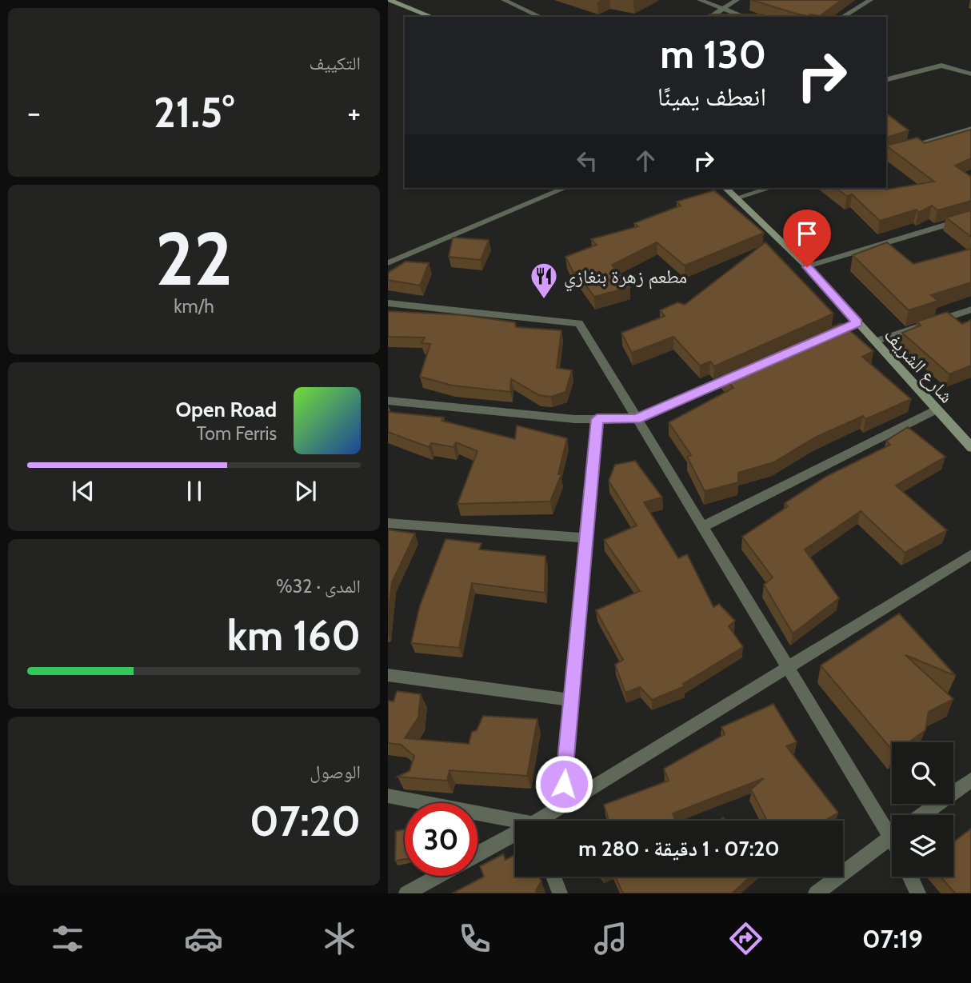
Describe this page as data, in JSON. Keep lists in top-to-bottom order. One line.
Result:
{"streets":{"main road":["شارع الشريف"]},"places":{"restaurant":["مطعم زهرة بنغازي"]},"page":{"tile":["التكييف",["22","km/h"],["المدى · 32%","160 km"],["الوصول","07:20"]],"turn":["130 m","انعطف يمينًا"],"heat":["−","21.5°","+"],"song":["Open Road","Tom Ferris"],"limit":"30","trip":"07:20 · 1 دقيقة · 280 m","tabs":"07:19"}}
